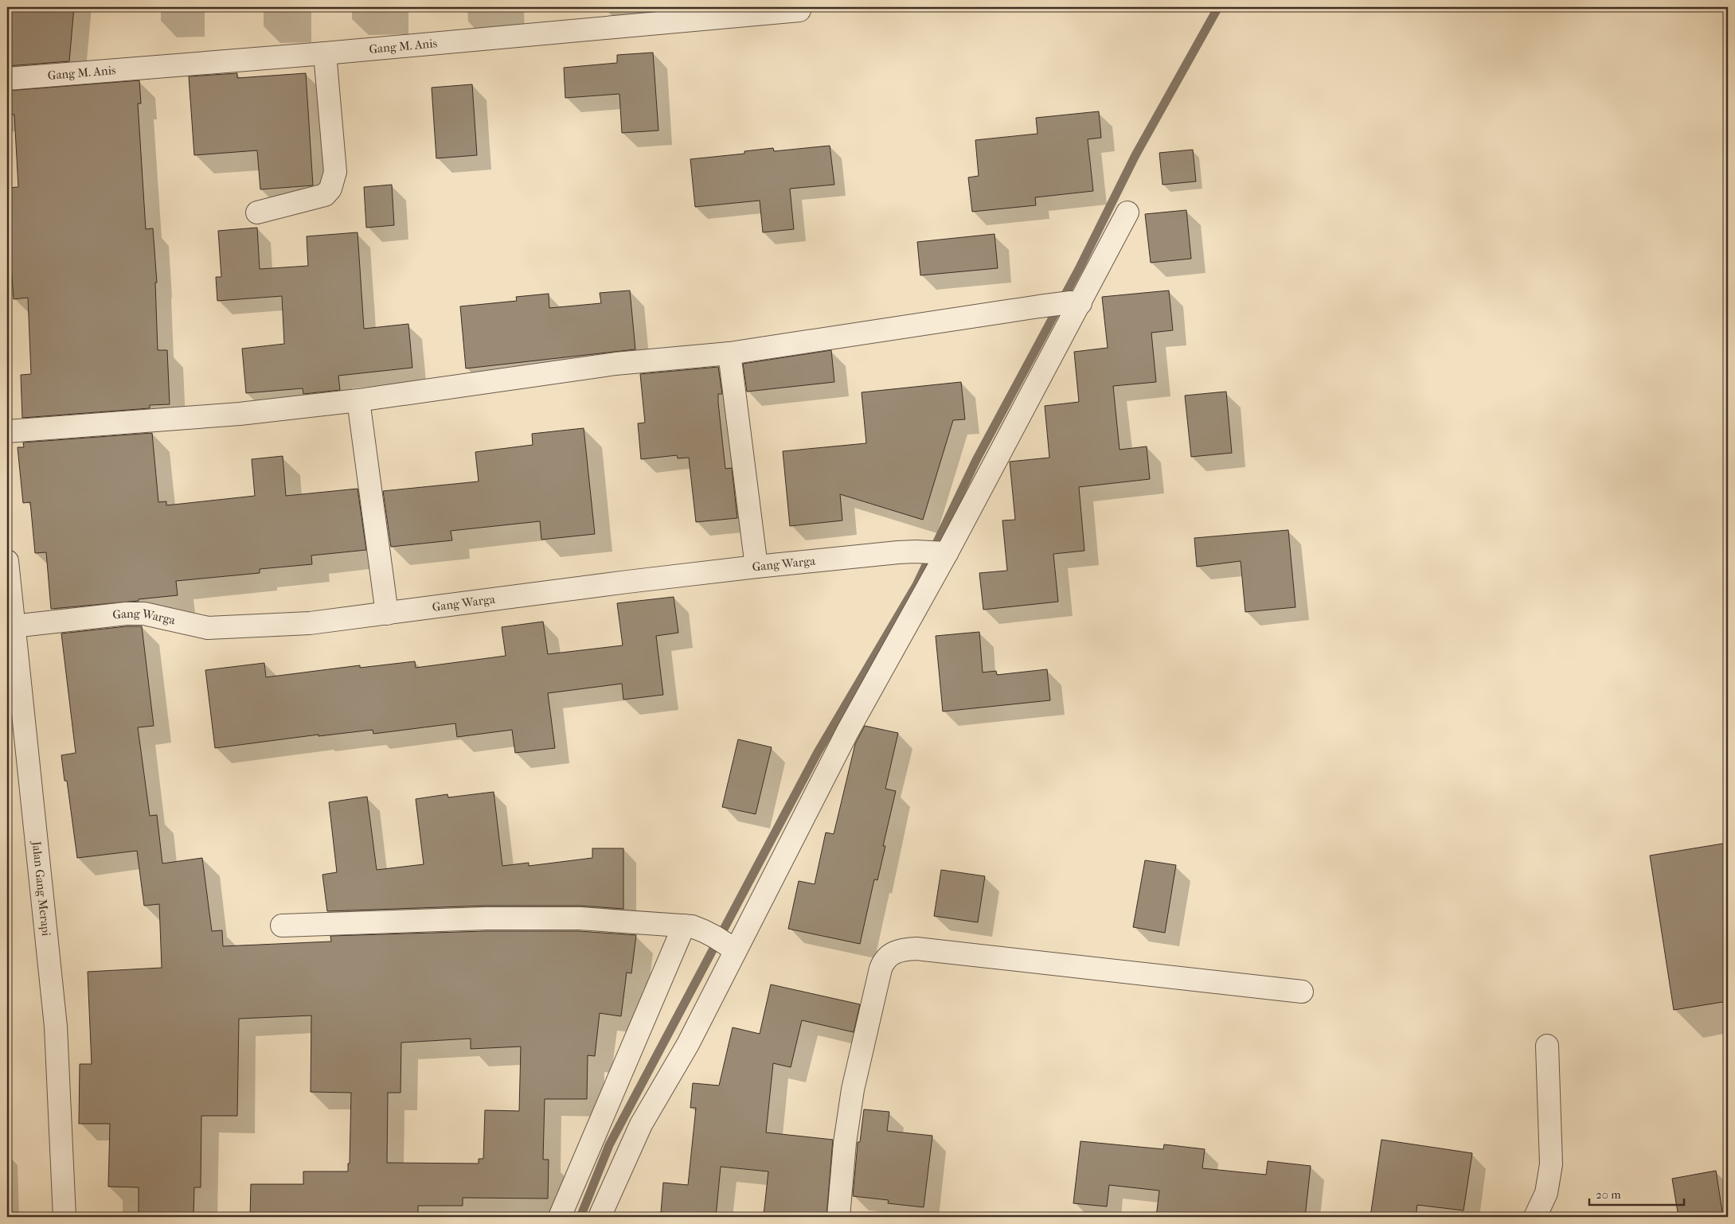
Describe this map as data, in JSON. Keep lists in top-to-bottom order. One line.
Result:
{"streets":{"street":["Gang M. Anis","Gang Warga","Jalan Gang Merapi"]},"crossings":[["Gang Warga","Jalan Gang Merapi"]],"scale_bar":"20 m"}
